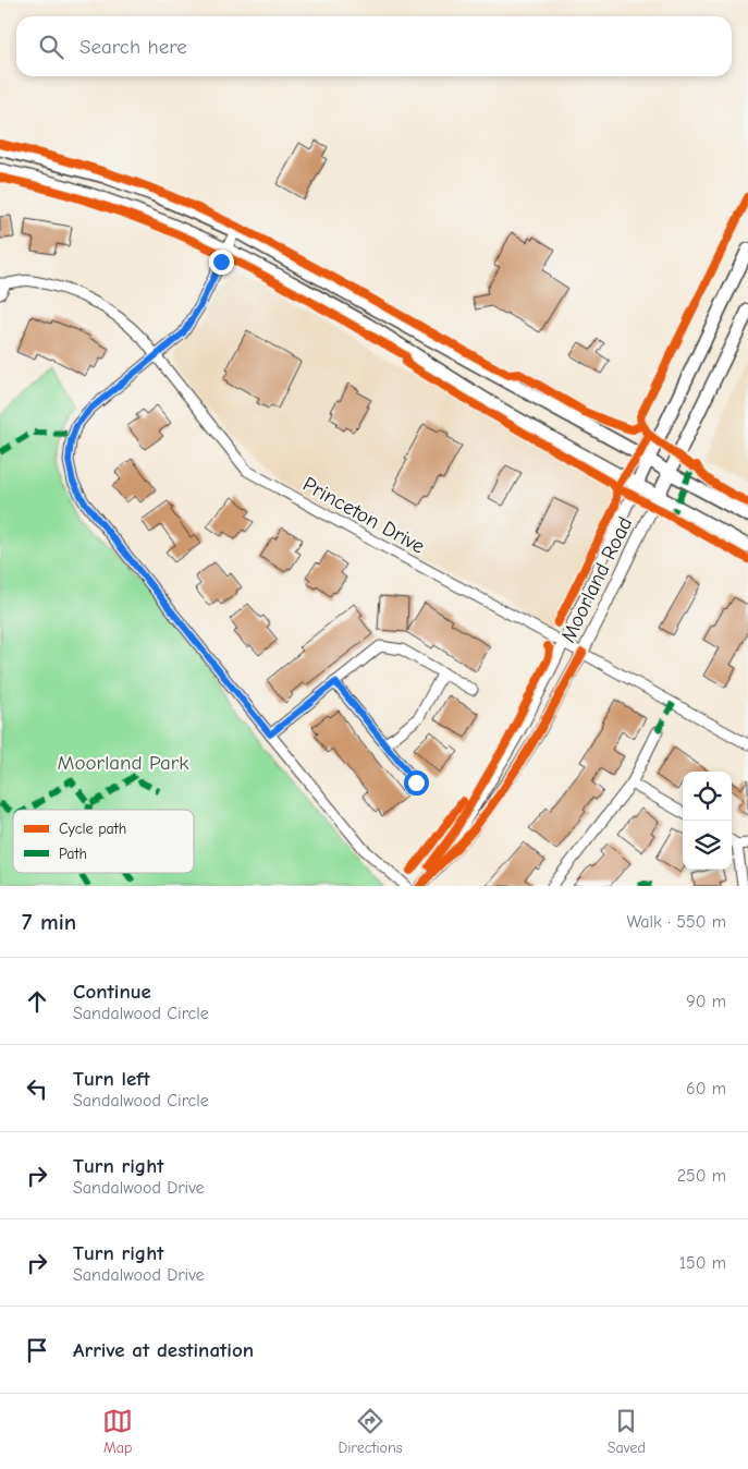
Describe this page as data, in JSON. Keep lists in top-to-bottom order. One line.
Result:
{"streets":{"main road":["Moorland Road"],"street":["Princeton Drive"]},"crossings":[["Princeton Drive","Moorland Road"]],"parks":["Moorland Park"],"legend":["Cycle path","Path"],"page":{"search":"Search here","heading":["7 min","Walk · 550 m"],"list":[["Continue","Sandalwood Circle","90 m"],["Turn left","Sandalwood Circle","60 m"],["Turn right","Sandalwood Drive","250 m"],["Turn right","Sandalwood Drive","150 m"],"Arrive at destination"],"nav":["Map","Directions","Saved"]}}
